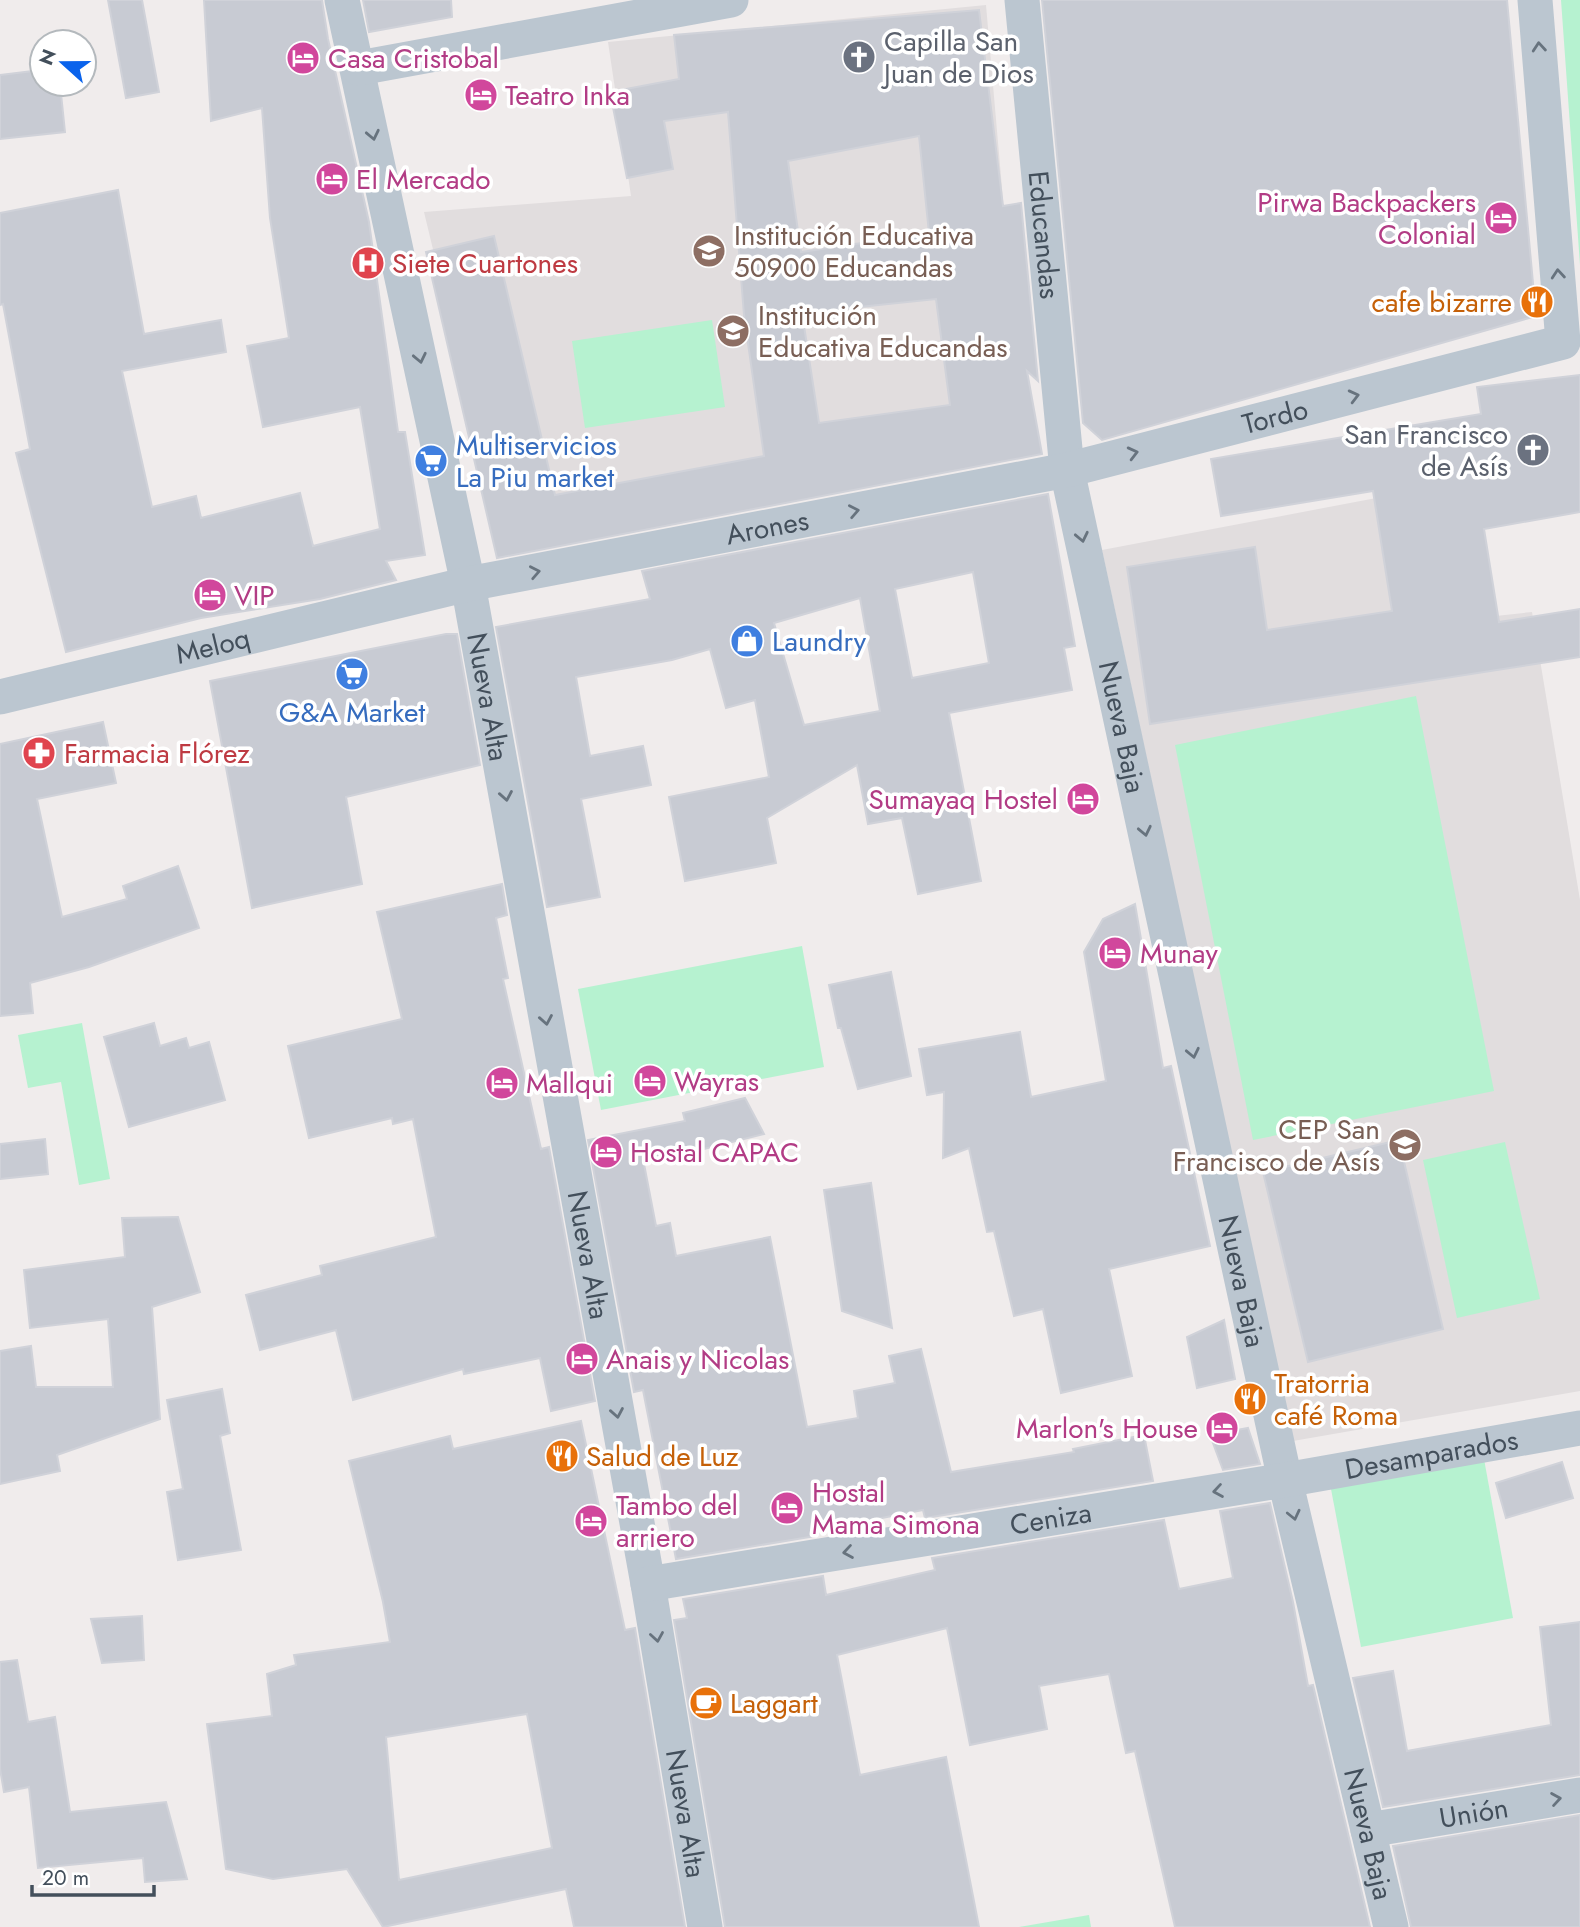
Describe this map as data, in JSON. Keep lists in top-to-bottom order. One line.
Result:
{"streets":{"street":["Educandas","Tordo","Arones","Meloq","Nueva Alta","Nueva Baja","Desamparados","Ceniza","Unión"]},"crossings":[["Educandas","Tordo"],["Educandas","Arones"],["Educandas","Nueva Baja"],["Tordo","Arones"],["Tordo","Nueva Baja"],["Arones","Meloq"],["Arones","Nueva Alta"],["Arones","Nueva Baja"],["Meloq","Nueva Alta"],["Nueva Alta","Ceniza"],["Nueva Baja","Desamparados"],["Nueva Baja","Ceniza"],["Nueva Baja","Unión"],["Desamparados","Ceniza"]],"one_way":["Arones","Nueva Alta","Nueva Baja","Ceniza","Unión"],"places":{"church":["Capilla San Juan de Dios","San Francisco de Asís"],"hotel":["Casa Cristobal","Teatro Inka","El Mercado","Pirwa Backpackers Colonial","VIP","Sumayaq Hostel","Munay","Wayras","Mallqui","Hostal CAPAC","Anais y Nicolas","Marlon's House","Hostal Mama Simona","Tambo del arriero"],"school or university":["Institución Educativa 50900 Educandas","Institución Educativa Educandas","CEP San Francisco de Asís"],"hospital":["Siete Cuartones"],"restaurant":["cafe bizarre","Tratorria café Roma","Salud de Luz"],"supermarket":["Multiservicios La Piu market","G&A Market"],"shop":["Laundry"],"pharmacy":["Farmacia Flórez"],"cafe":["Laggart"]},"scale_bar":"20 m","north":"left"}
